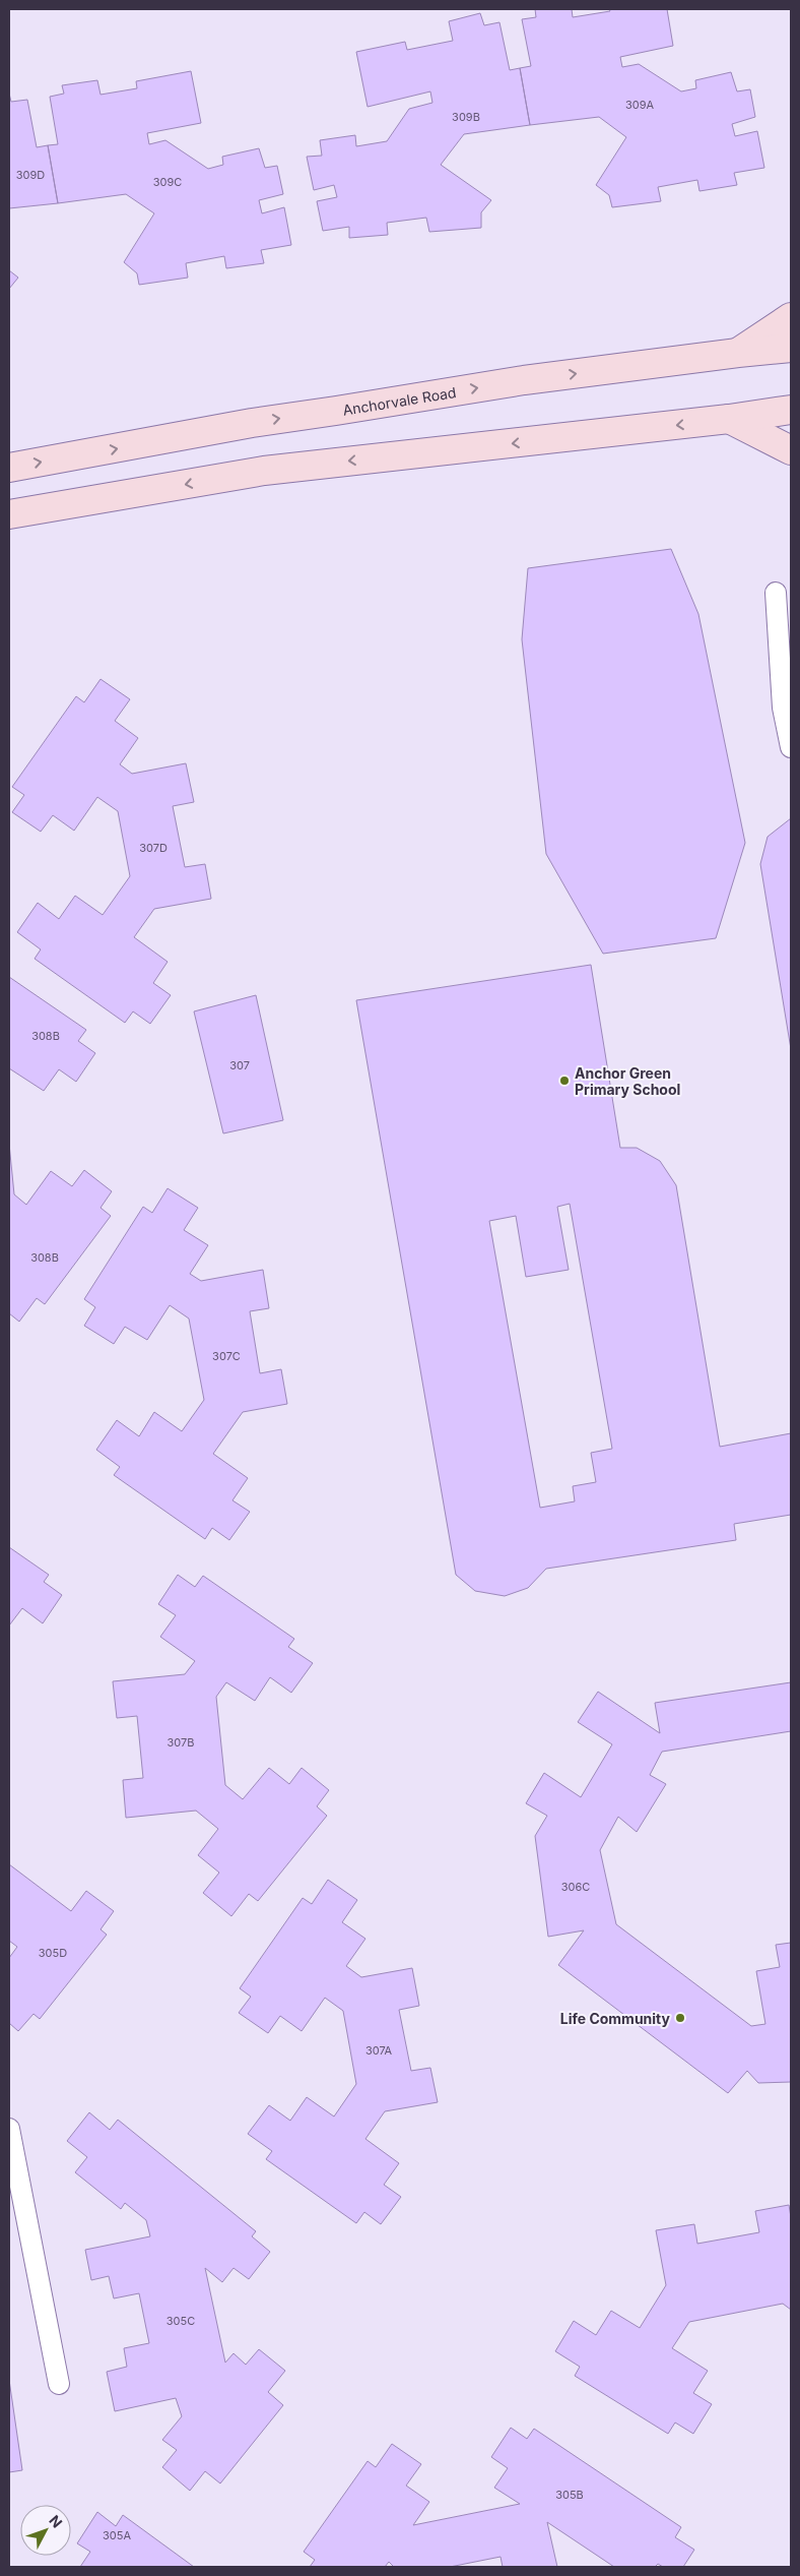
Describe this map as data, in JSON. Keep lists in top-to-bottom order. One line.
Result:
{"streets":{"street":["Anchorvale Road"]},"places":["Anchor Green Primary School","Life Community"],"house_numbers":["309A","309B","309D","309C","307D","308B","307","308B","307C","307B","306C","305D","307A","305C","305B","305A"],"north":"top right"}
